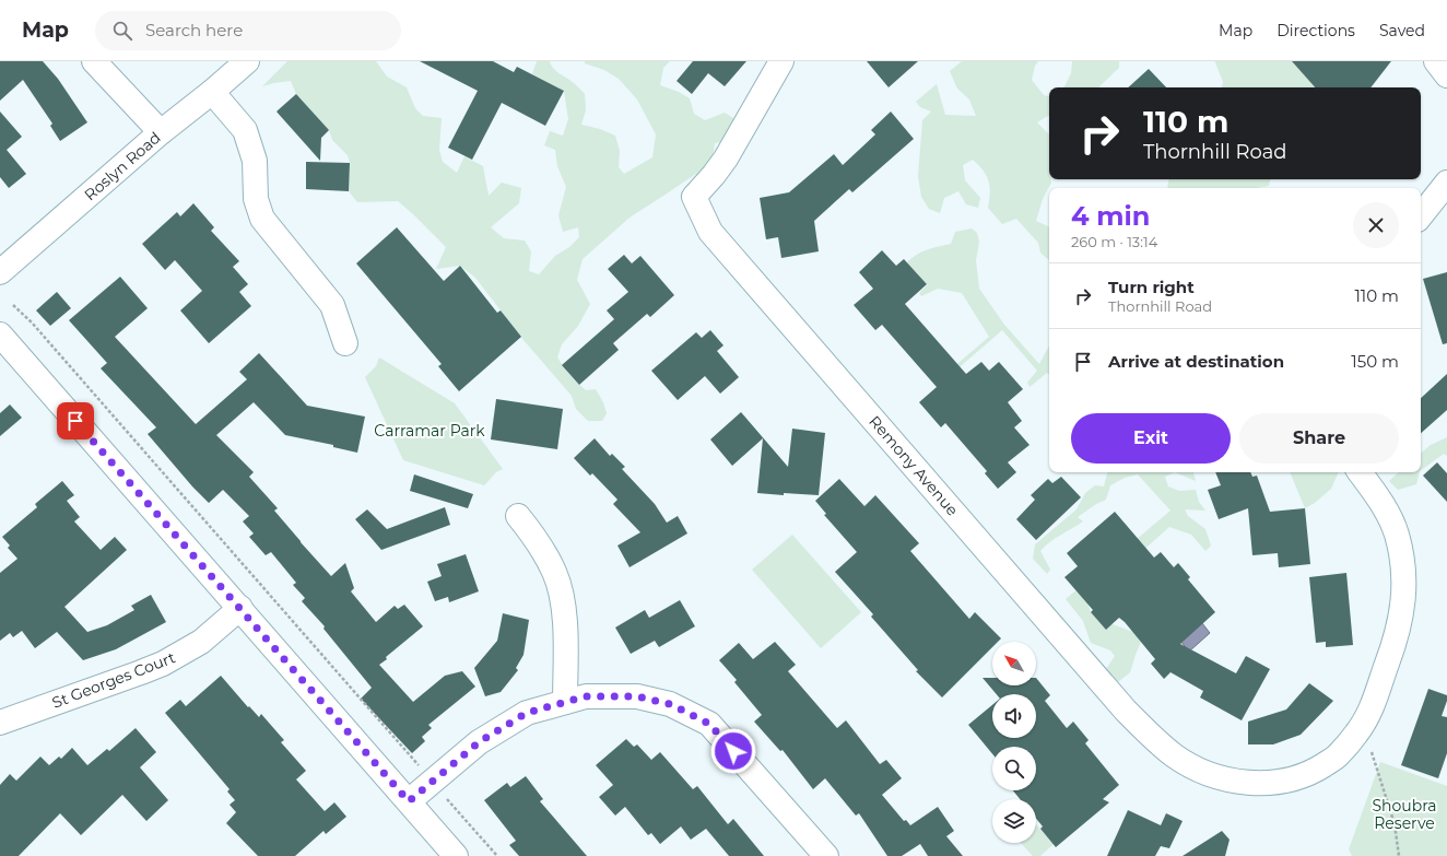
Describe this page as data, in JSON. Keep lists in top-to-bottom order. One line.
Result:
{"streets":{"street":["Roslyn Road","Remony Avenue","St Georges Court"]},"parks":["Carramar Park","Shoubra Reserve"],"north":"top left","page":{"header":"Map","search":"Search here","nav":["Map","Directions","Saved"],"turn":["110 m","Thornhill Road"],"heading":["4 min","260 m · 13:14"],"list":[{"name":"Turn right","note":"Thornhill Road","value":"110 m"},{"name":"Arrive at destination","value":"150 m"}],"buttons":["Exit","Share"]}}
